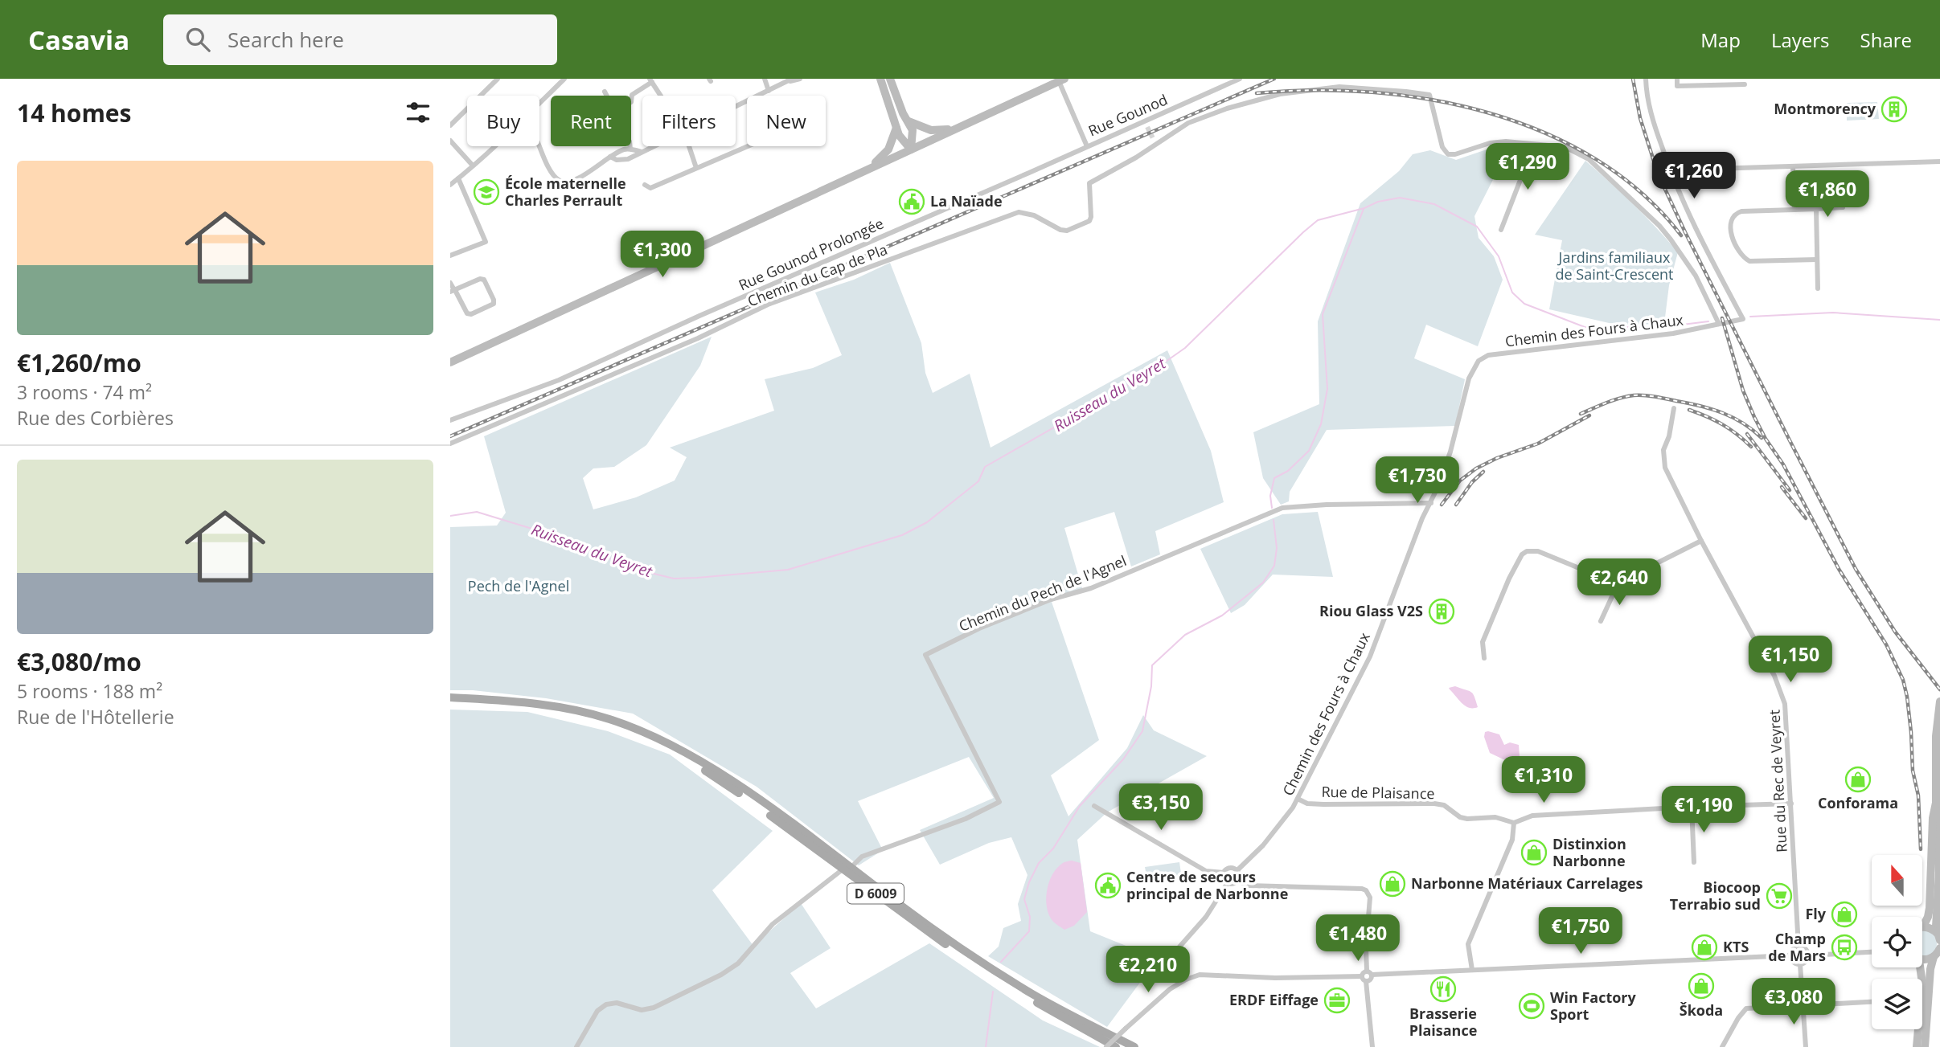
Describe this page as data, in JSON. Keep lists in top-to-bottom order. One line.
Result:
{"streets":{"main road":["D 6009"],"street":["Rue Gounod","Rue Gounod Prolongée","Chemin du Cap de Pla","Chemin des Fours à Chaux","Chemin du Pech de l'Agnel","Rue du Rec de Veyret","Rue de Plaisance"]},"crossings":[["Rue Gounod","Rue Gounod Prolongée"],["Chemin des Fours à Chaux","Chemin du Pech de l'Agnel"],["Chemin des Fours à Chaux","Rue de Plaisance"],["Chemin du Pech de l'Agnel","D 6009"],["Rue du Rec de Veyret","Rue de Plaisance"]],"water":["Ruisseau du Veyret"],"parks":["Jardins familiaux de Saint-Crescent","Pech de l'Agnel"],"places":{"building":["Montmorency","Riou Glass V2S"],"school or university":["École maternelle Charles Perrault"],"public building":["La Naïade","Centre de secours principal de Narbonne"],"shop":["Conforama","Distinxion Narbonne","Narbonne Matériaux Carrelages","Fly","KTS","Škoda"],"supermarket":["Biocoop Terrabio sud"],"bus stop":["Champ de Mars"],"restaurant":["Brasserie Plaisance"],"office":["ERDF Eiffage"],"sports":["Win Factory Sport"]},"north":"top","page":{"header":"Casavia","search":"Search here","nav":["Map","Layers","Share"],"heading":"14 homes","chip":["Buy","Rent","Filters","New"],"price":["€1,290","€1,260","€1,860","€1,300","€1,730","€2,640","€1,150","€1,310","€3,150","€1,190","€1,750","€1,480","€2,210","€3,080"],"list":[{"name":"€1,260/mo","note":"3 rooms · 74 m² · Rue des Corbières"},{"name":"€3,080/mo","note":"5 rooms · 188 m² · Rue de l'Hôtellerie"}]}}
